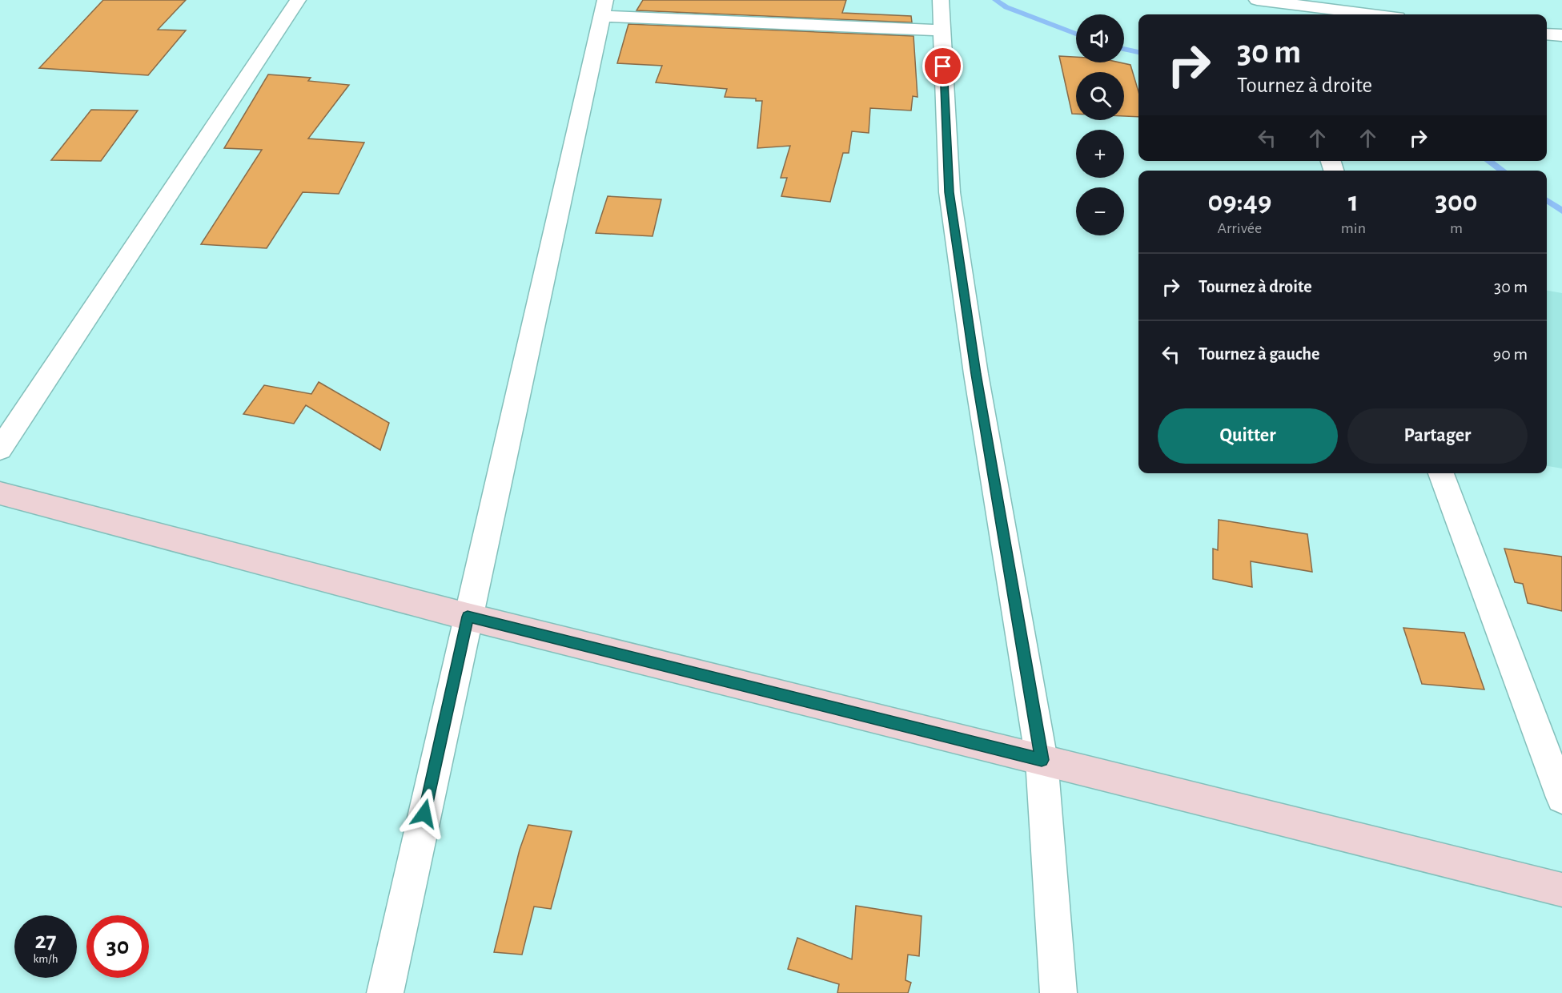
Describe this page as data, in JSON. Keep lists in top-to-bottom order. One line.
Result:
{"page":{"map_buttons":["+","−"],"turn":["30 m","Tournez à droite"],"eta":["09:49","Arrivée","1","min","300","m"],"list":[{"name":"Tournez à droite","value":"30 m"},{"name":"Tournez à gauche","value":"90 m"}],"buttons":["Quitter","Partager"],"speed":"27 km/h","limit":"30"}}
